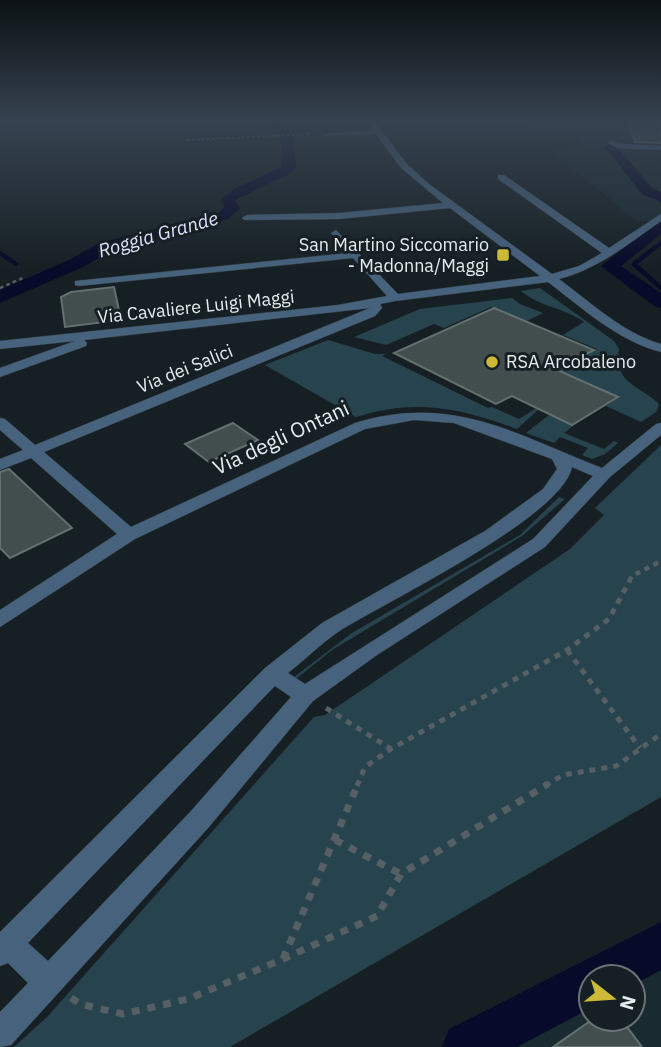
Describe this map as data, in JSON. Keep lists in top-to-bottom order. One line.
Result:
{"streets":{"street":["Via Cavaliere Luigi Maggi","Via dei Salici","Via degli Ontani"]},"crossings":[["Via Cavaliere Luigi Maggi","Via dei Salici"]],"water":["Roggia Grande"],"places":{"transit":["San Martino Siccomario - Madonna/Maggi"],"other":["RSA Arcobaleno"]},"north":"right"}
